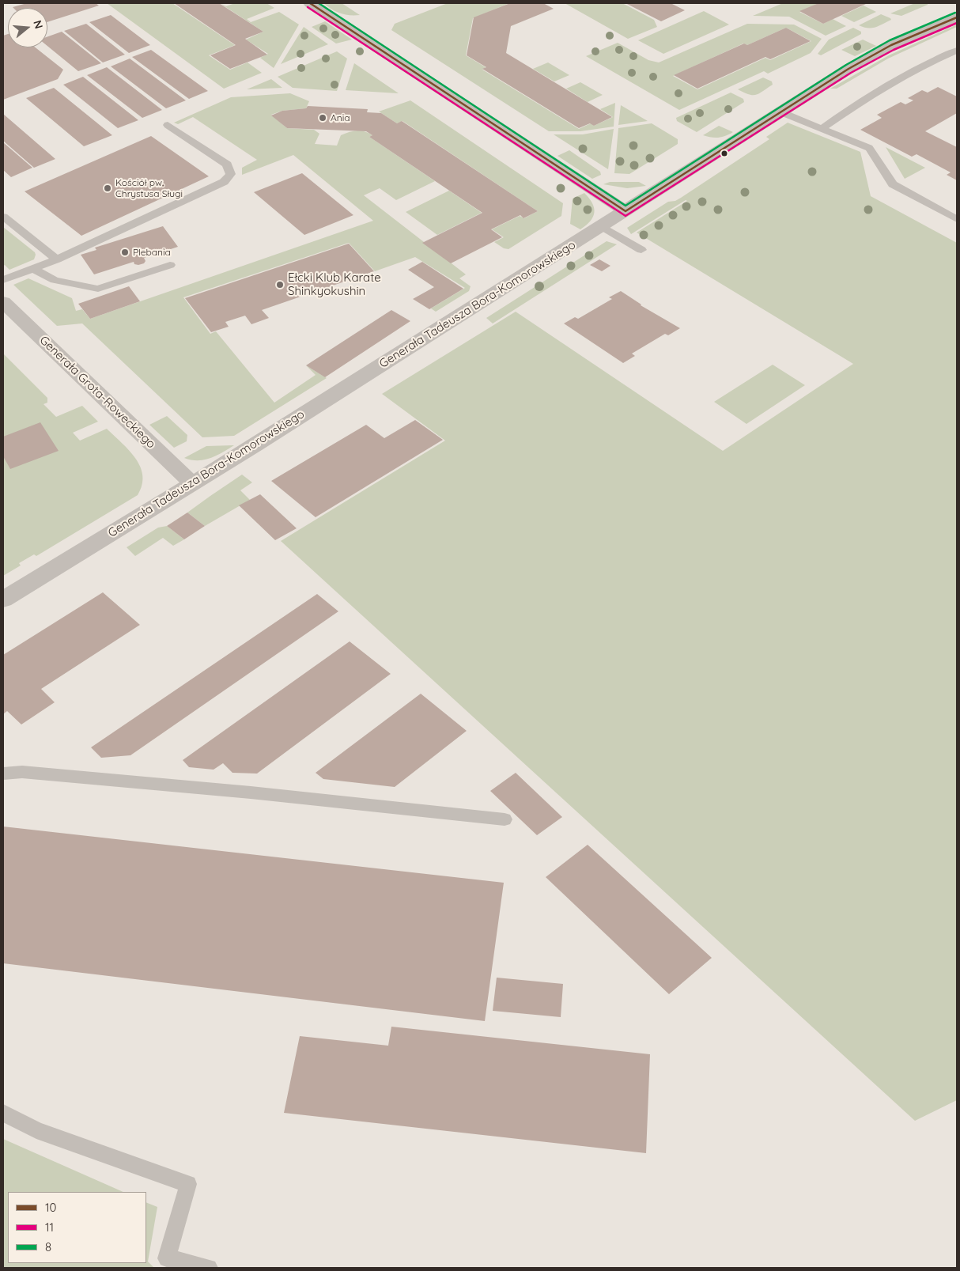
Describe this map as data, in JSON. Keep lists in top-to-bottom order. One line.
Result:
{"streets":{"street":["Generała Tadeusza Bora-Komorowskiego","Generała Grota-Roweckiego"]},"crossings":[["Generała Tadeusza Bora-Komorowskiego","Generała Grota-Roweckiego"]],"places":["Ania","Kościół pw. Chrystusa Sługi","Plebania","Ełcki Klub Karate Shinkyokushin"],"lines":["transit line 10","transit line 8","transit line 11"],"legend":["10","11","8"],"north":"right"}
